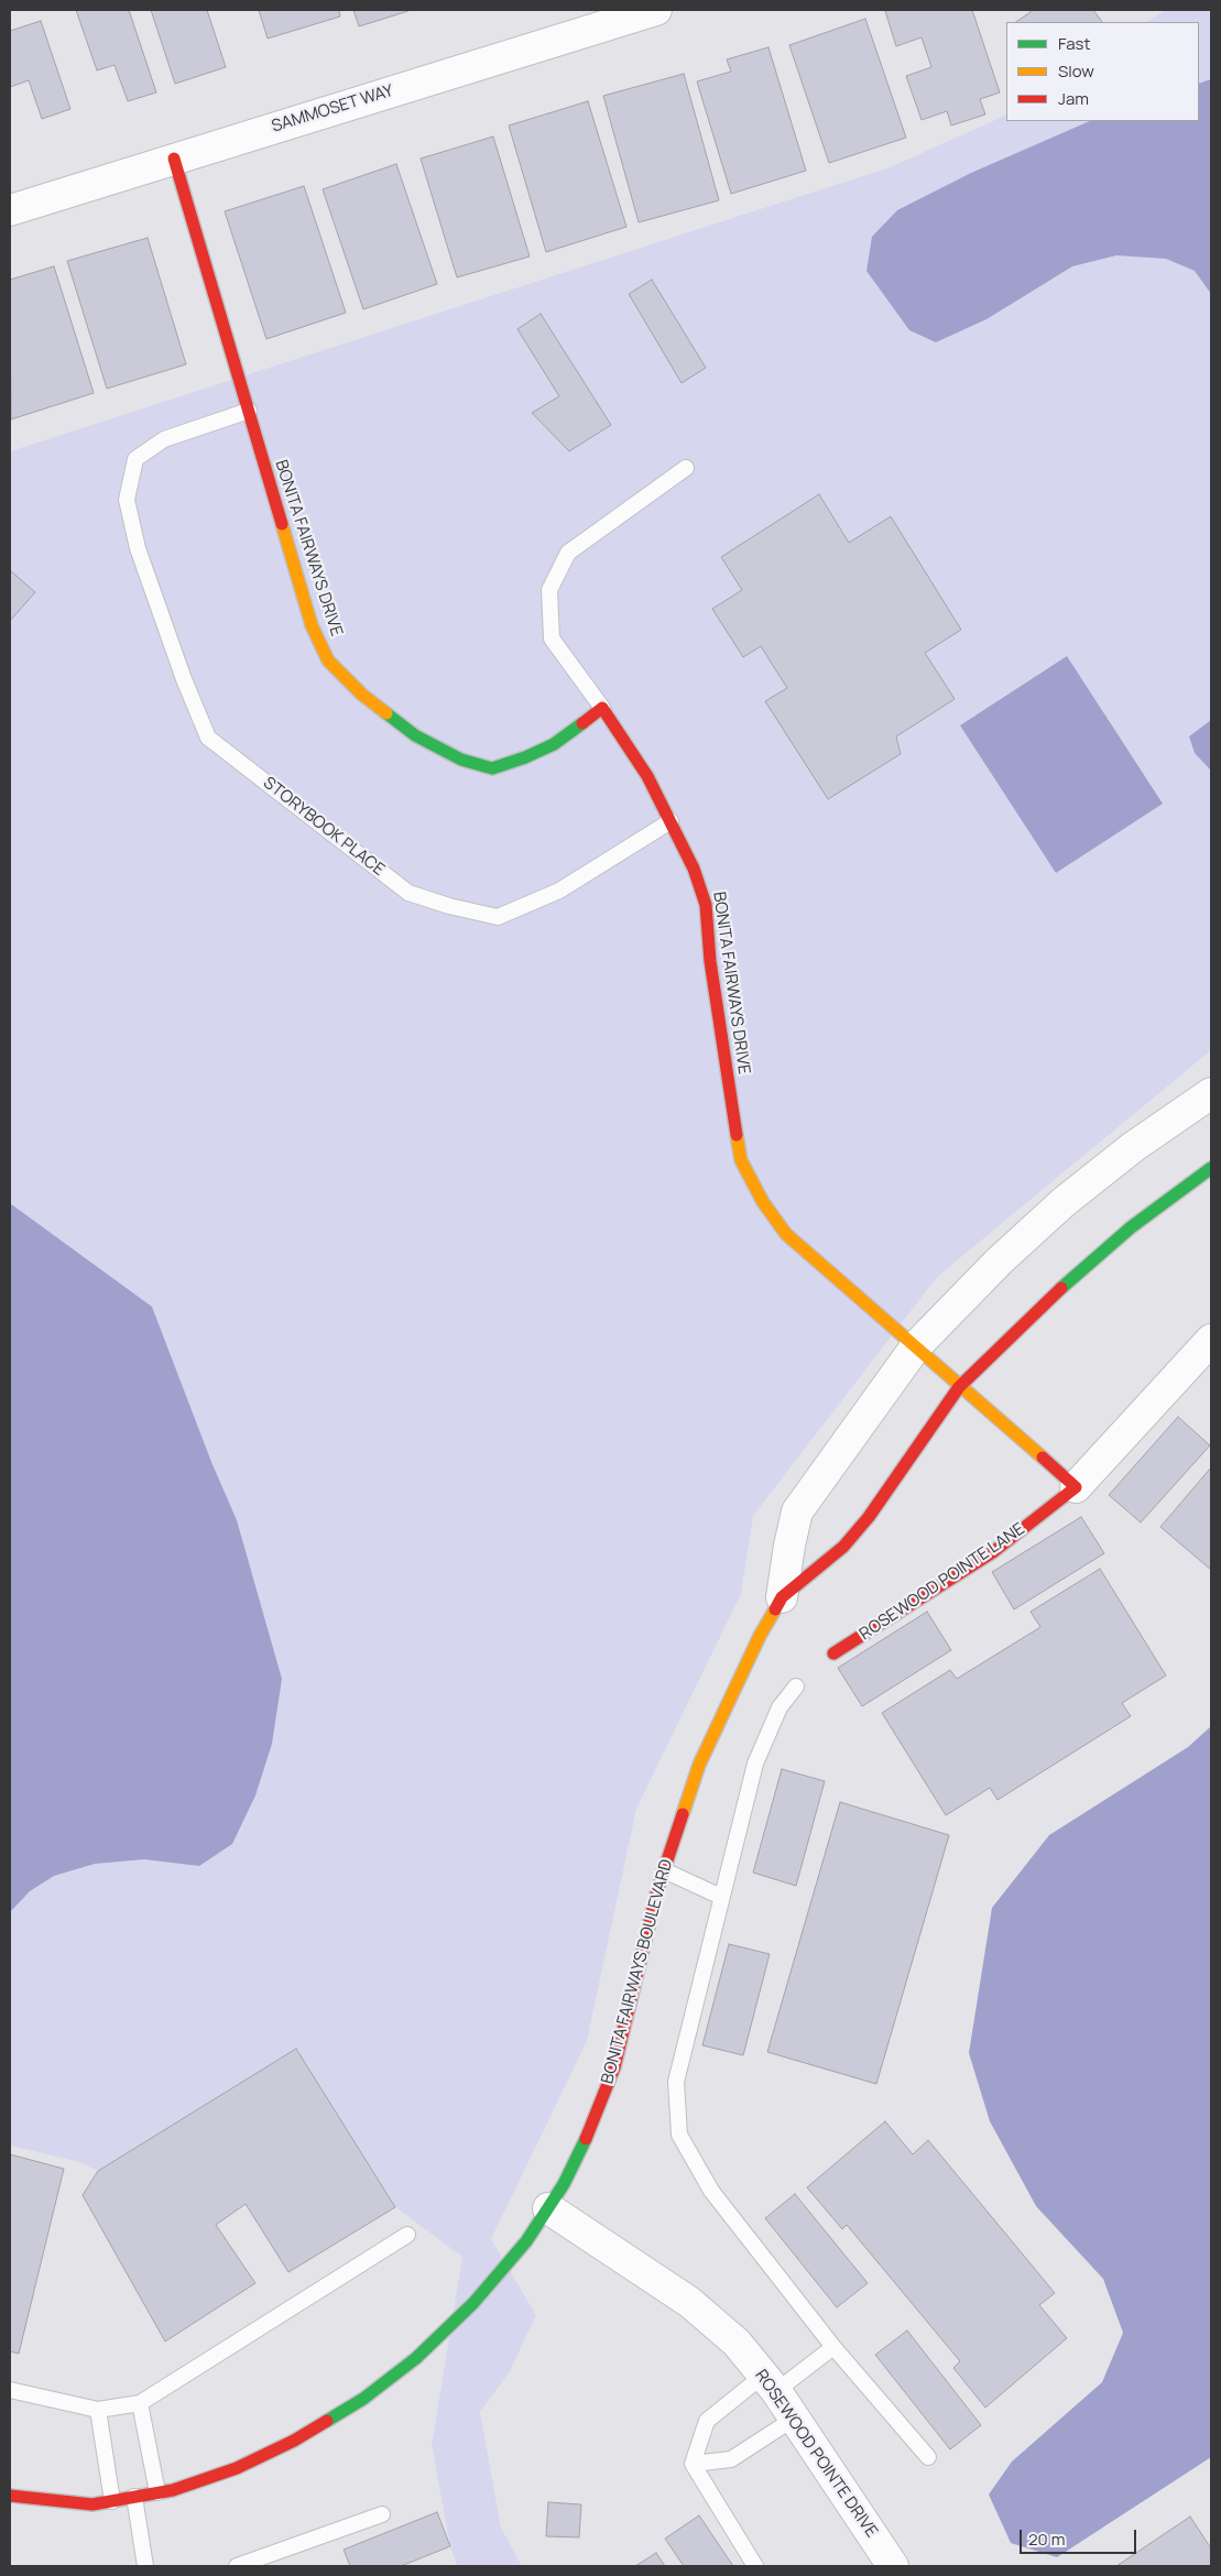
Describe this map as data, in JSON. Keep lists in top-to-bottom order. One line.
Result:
{"streets":{"street":["SAMMOSET WAY","BONITA FAIRWAYS DRIVE","ROSEWOOD POINTE LANE","BONITA FAIRWAYS BOULEVARD","ROSEWOOD POINTE DRIVE"],"lane":["STORYBOOK PLACE"]},"crossings":[["SAMMOSET WAY","BONITA FAIRWAYS DRIVE"],["BONITA FAIRWAYS DRIVE","STORYBOOK PLACE"],["BONITA FAIRWAYS DRIVE","BONITA FAIRWAYS BOULEVARD"],["BONITA FAIRWAYS BOULEVARD","ROSEWOOD POINTE DRIVE"]],"legend":["Fast","Slow","Jam"],"scale_bar":"20 m"}
